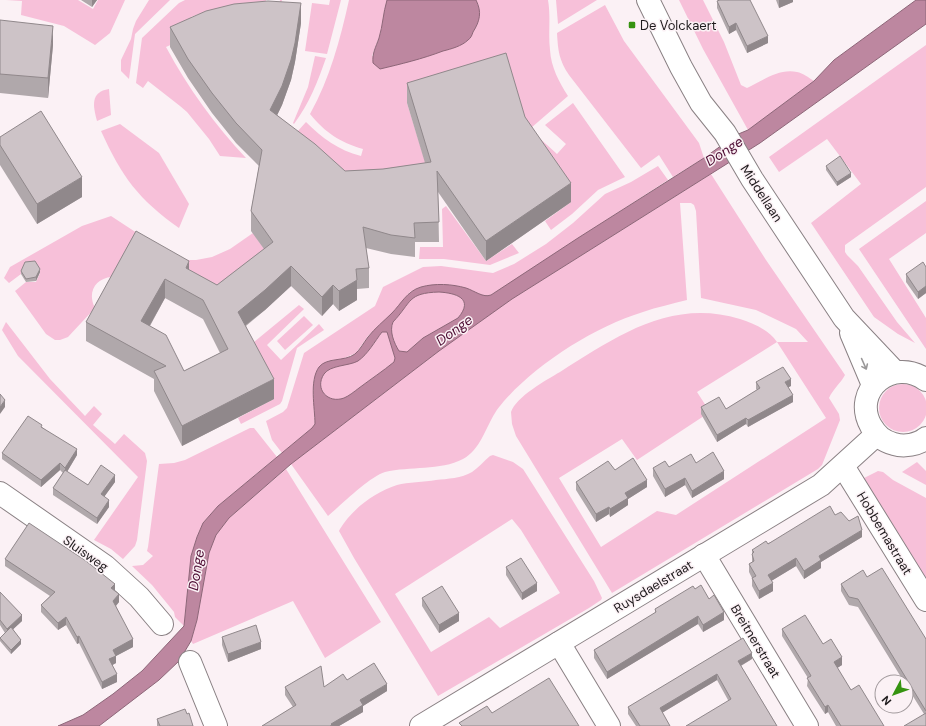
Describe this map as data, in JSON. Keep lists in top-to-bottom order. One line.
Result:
{"streets":{"street":["Middellaan","Hobbemastraat","Sluisweg","Ruysdaelstraat","Breitnerstraat"]},"crossings":[["Hobbemastraat","Ruysdaelstraat"],["Ruysdaelstraat","Breitnerstraat"]],"water":["Donge"],"places":{"transit":["De Volckaert"]},"north":"bottom left"}
